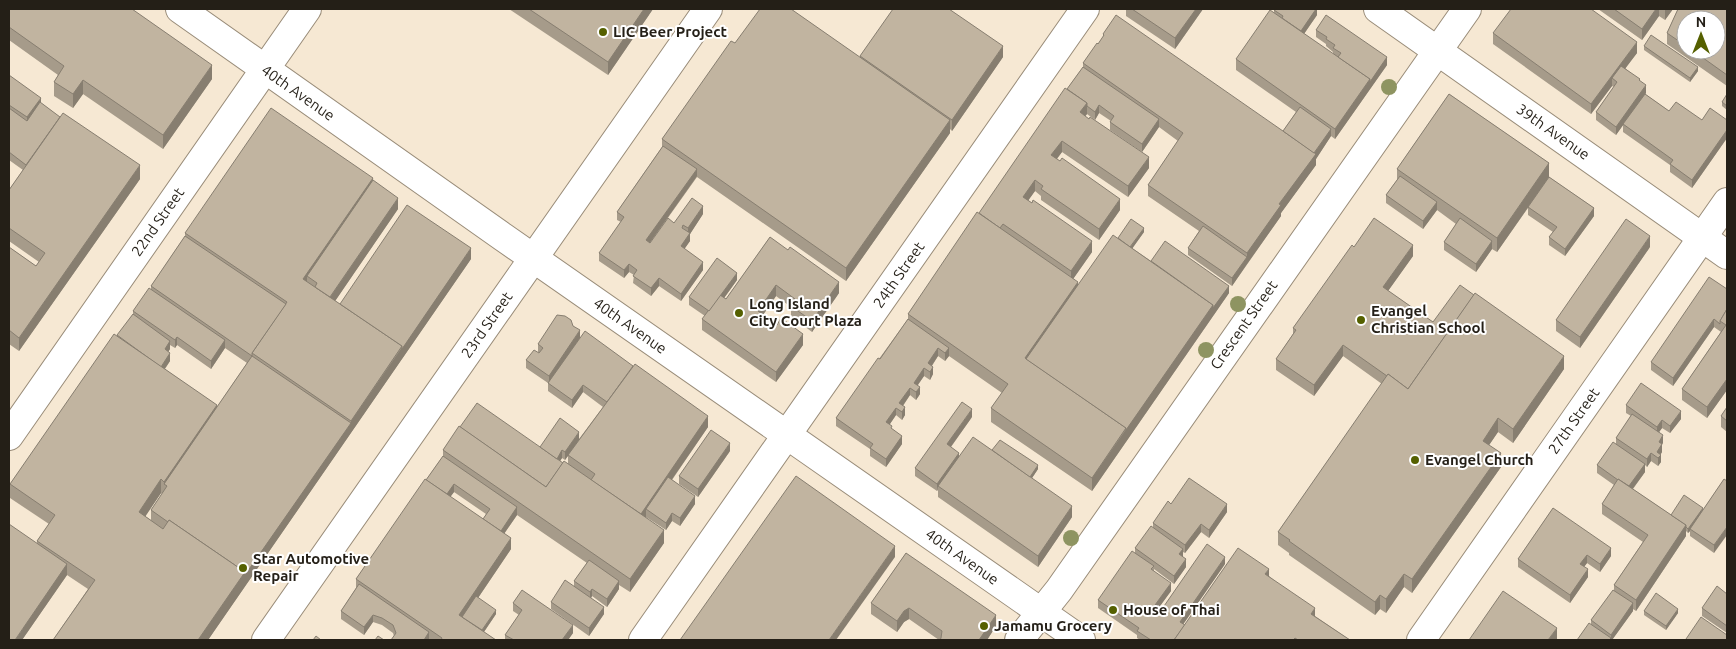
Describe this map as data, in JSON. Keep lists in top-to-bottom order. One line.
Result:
{"streets":{"street":["40th Avenue","39th Avenue","22nd Street","24th Street","23rd Street","Crescent Street","27th Street"]},"crossings":[["40th Avenue","22nd Street"],["40th Avenue","24th Street"],["40th Avenue","23rd Street"],["40th Avenue","Crescent Street"],["39th Avenue","Crescent Street"],["39th Avenue","27th Street"]],"places":["LIC Beer Project","Long Island City Court Plaza","Evangel Christian School","Evangel Church","Star Automotive Repair","House of Thai","Jamamu Grocery"],"north":"top"}
